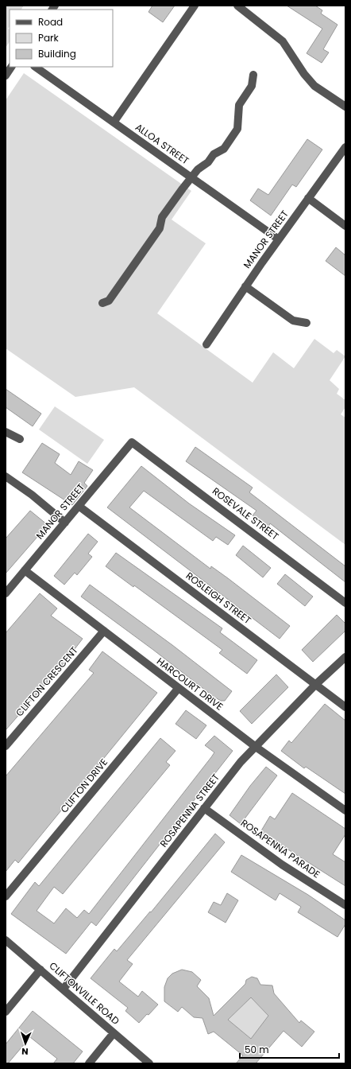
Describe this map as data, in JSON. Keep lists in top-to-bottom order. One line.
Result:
{"streets":{"street":["ALLOA STREET","MANOR STREET","ROSEVALE STREET","ROSLEIGH STREET","CLIFTON CRESCENT","HARCOURT DRIVE","CLIFTON DRIVE","ROSAPENNA STREET","ROSAPENNA PARADE","CLIFTONVILLE ROAD"]},"crossings":[["ALLOA STREET","MANOR STREET"],["MANOR STREET","ROSEVALE STREET"],["MANOR STREET","ROSLEIGH STREET"],["MANOR STREET","HARCOURT DRIVE"],["ROSLEIGH STREET","ROSAPENNA STREET"],["CLIFTON CRESCENT","HARCOURT DRIVE"],["HARCOURT DRIVE","CLIFTON DRIVE"],["HARCOURT DRIVE","ROSAPENNA STREET"],["ROSAPENNA STREET","ROSAPENNA PARADE"],["ROSAPENNA STREET","CLIFTONVILLE ROAD"]],"legend":["Road","Park","Building"],"scale_bar":"50 m","north":"bottom"}
